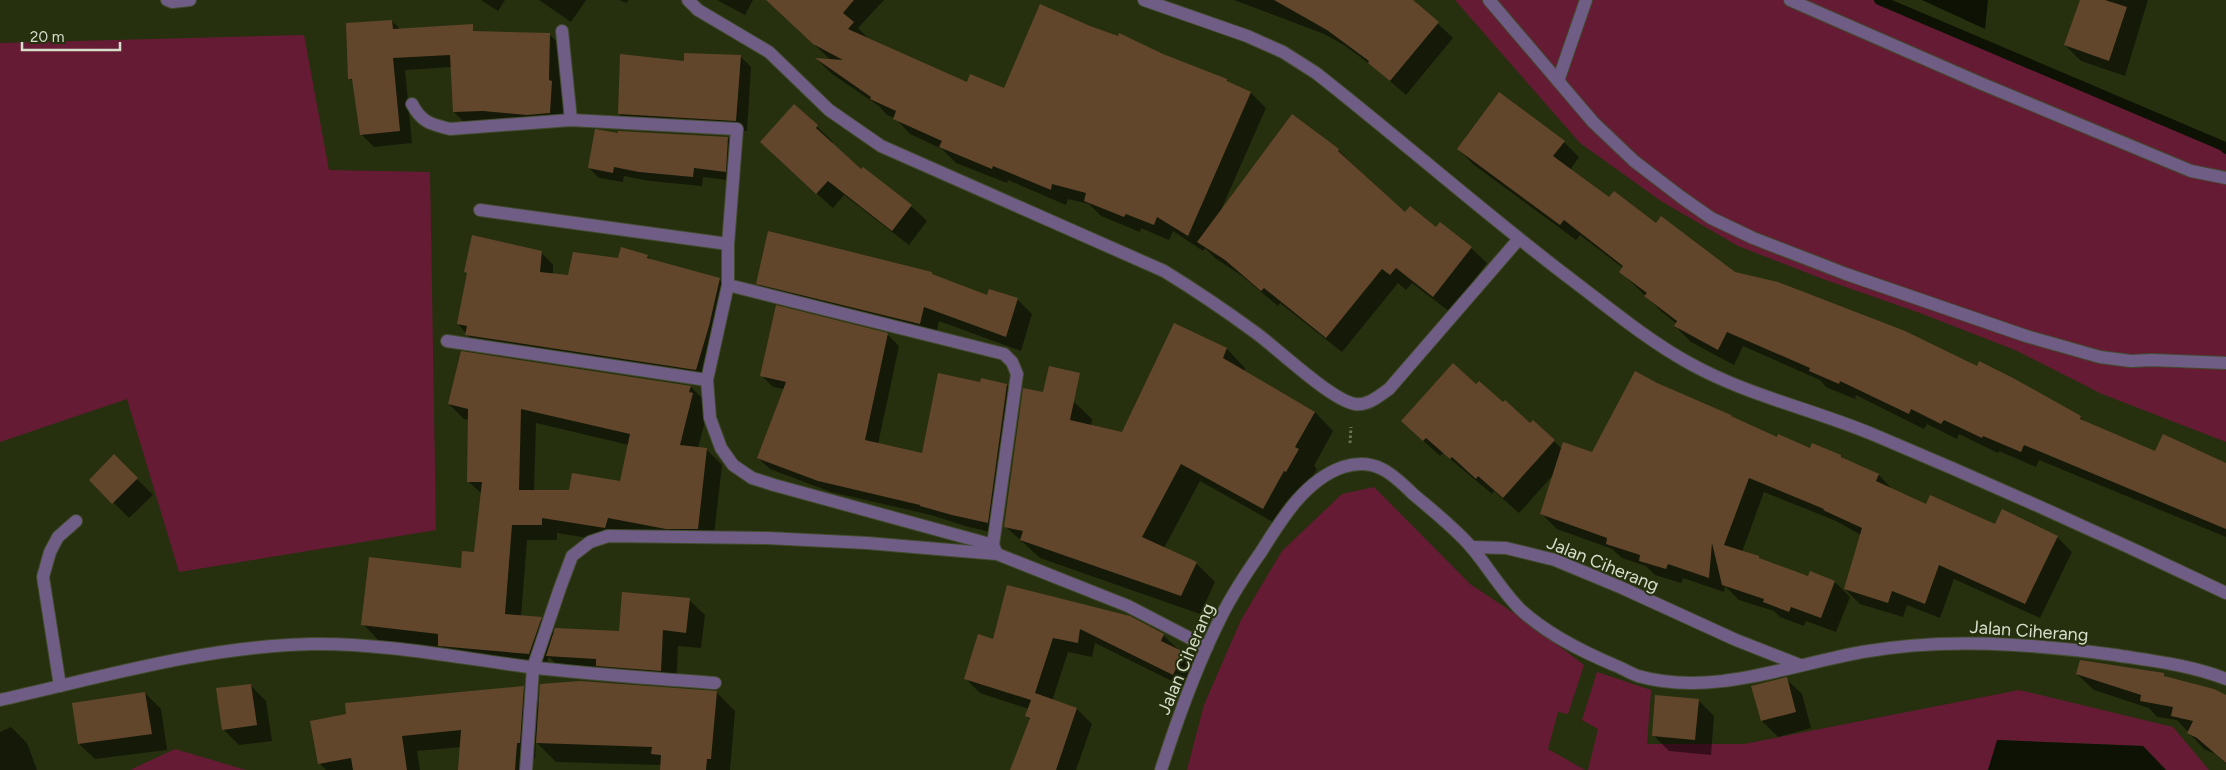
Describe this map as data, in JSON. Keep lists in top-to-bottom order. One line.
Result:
{"streets":{"street":["Jalan Ciherang"]},"scale_bar":"20 m"}
